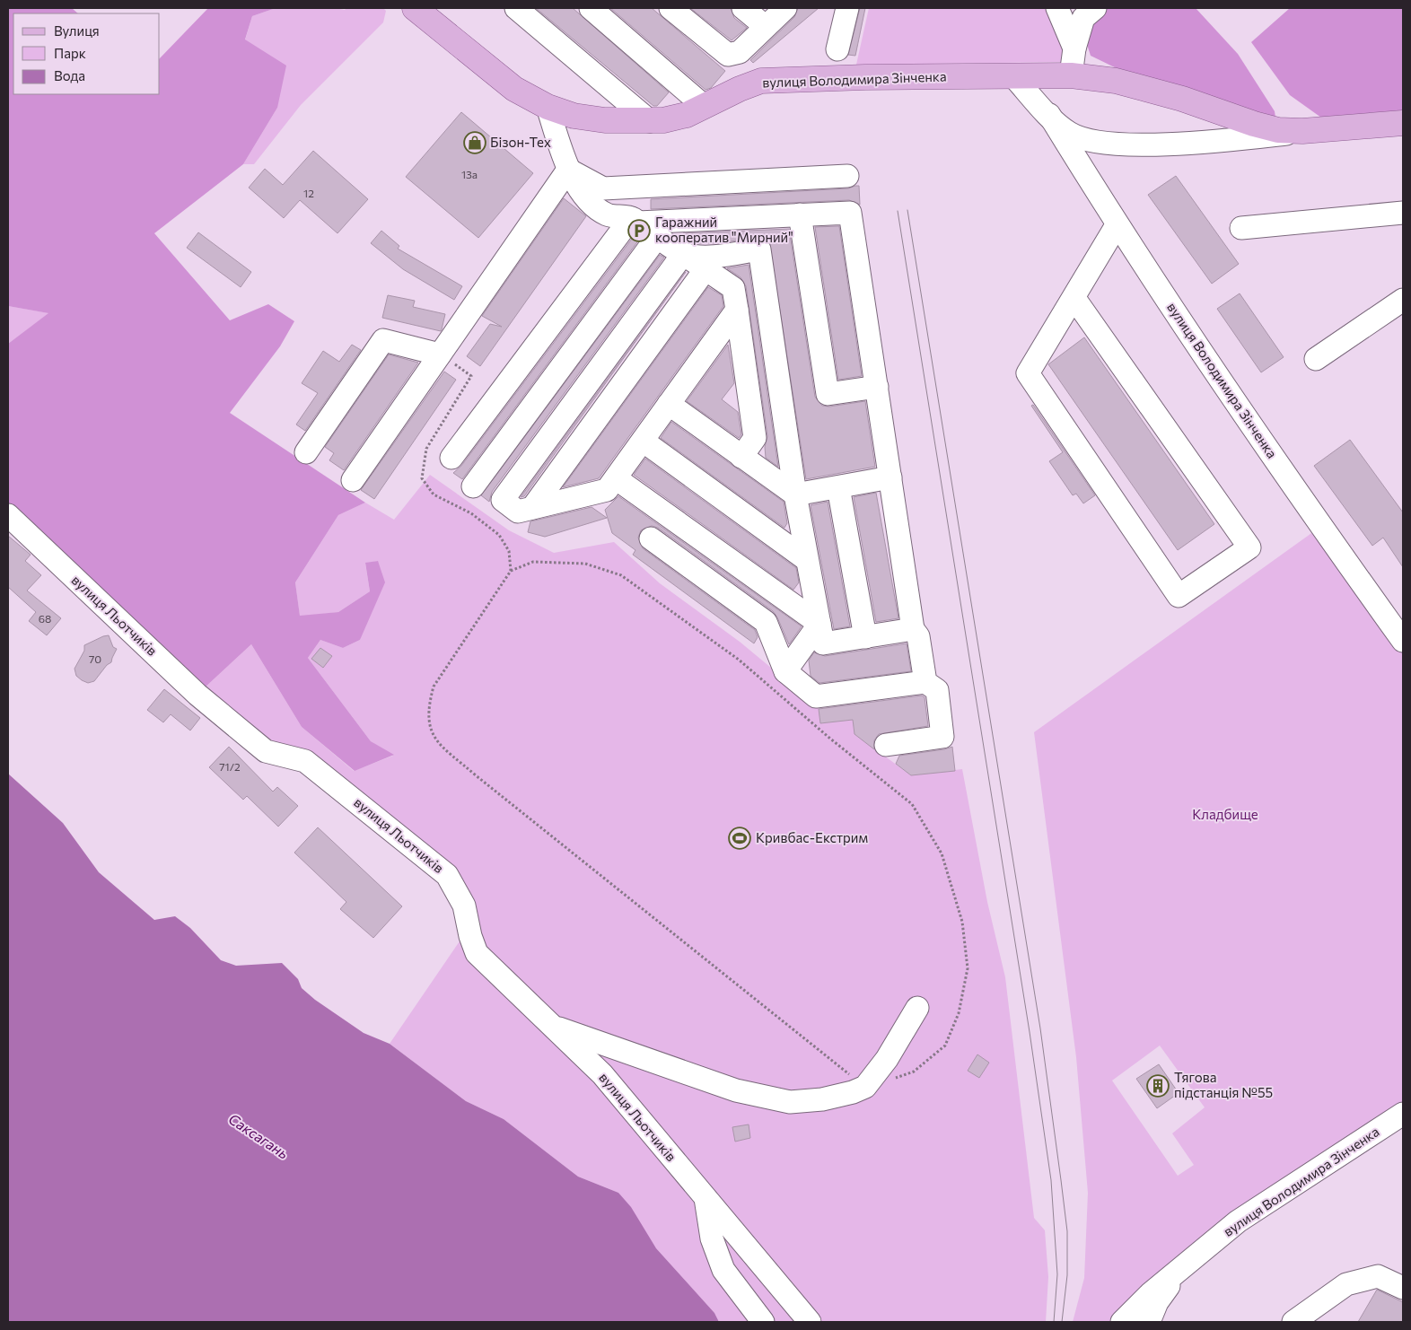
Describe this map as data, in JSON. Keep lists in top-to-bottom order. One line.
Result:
{"streets":{"main road":["вулиця Володимира Зінченка"],"street":["вулиця Льотчиків"]},"water":["Саксагань"],"parks":["Кладбище"],"places":{"shop":["Бізон-Тех"],"parking":["Гаражний кооператив \"Мирний\""],"sports":["Кривбас-Екстрим"],"building":["Тягова підстанція №55"]},"house_numbers":["13а","12","68","70","71/2"],"legend":["Вулиця","Парк","Вода"]}
